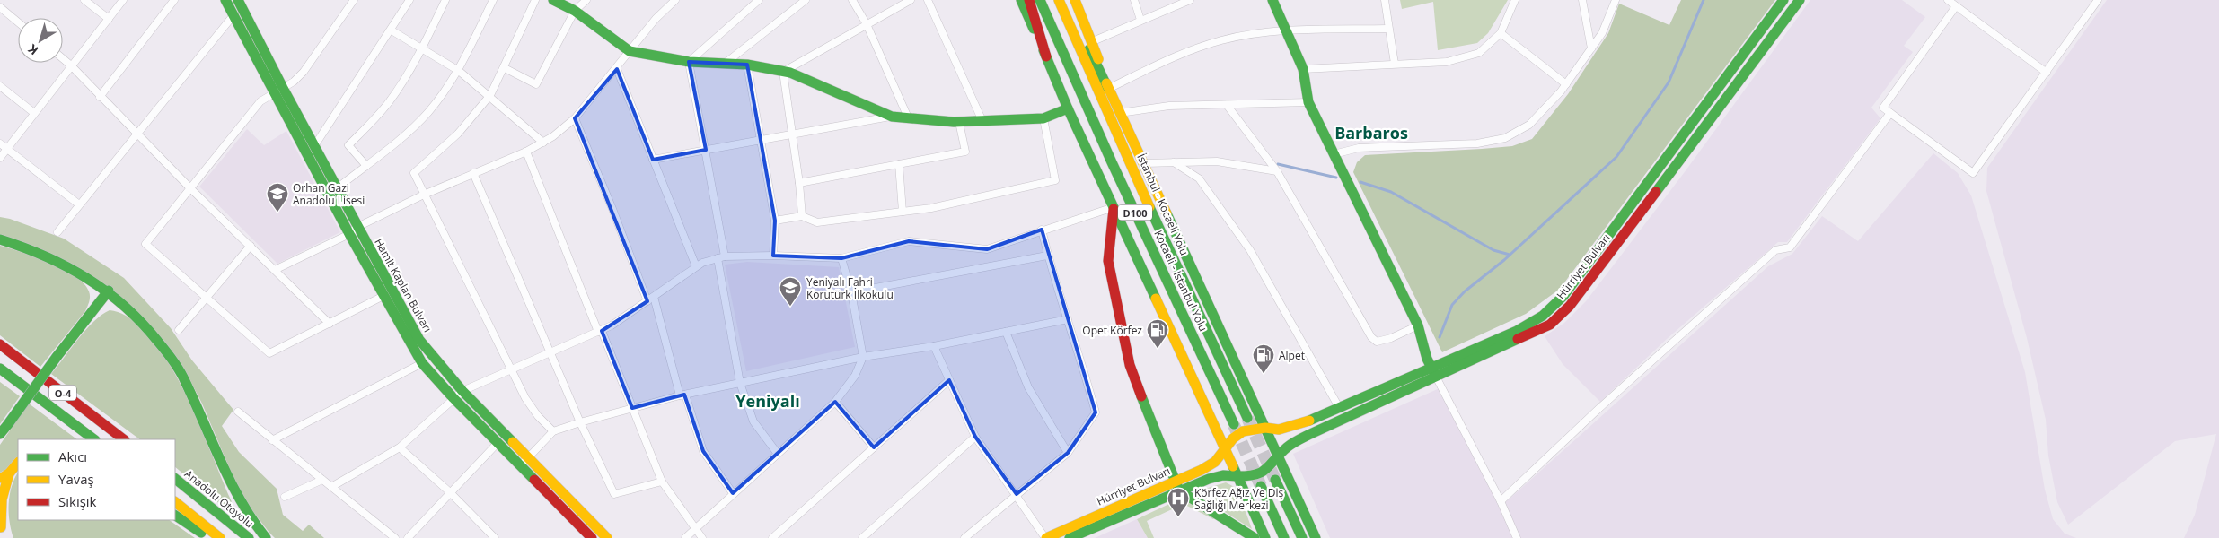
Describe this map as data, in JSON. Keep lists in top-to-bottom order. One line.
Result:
{"streets":{"main road":["İstanbul - Kocaeli Yolu","D100","Hürriyet Bulvarı","Kocaeli - İstanbul Yolu","Hamit Kaplan Bulvarı","O-4","Anadolu Otoyolu"]},"districts":["Barbaros","Yeniyalı"],"places":{"school or university":["Orhan Gazi Anadolu Lisesi","Yeniyalı Fahri Korutürk İlkokulu"],"fuel station":["Opet Körfez","Alpet"],"hospital":["Körfez Ağız Ve Diş Sağlığı Merkezi"]},"legend":["Akıcı","Yavaş","Sıkışık"],"north":"bottom left"}
